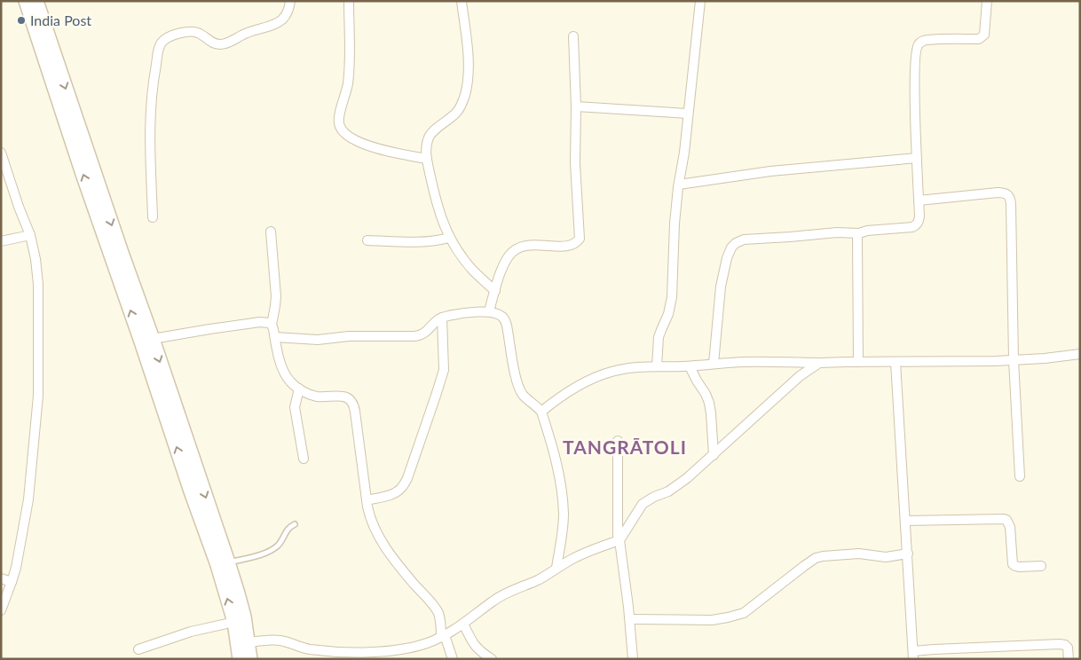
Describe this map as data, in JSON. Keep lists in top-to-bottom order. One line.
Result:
{"districts":["TANGRĀTOLI"],"places":["India Post"]}
